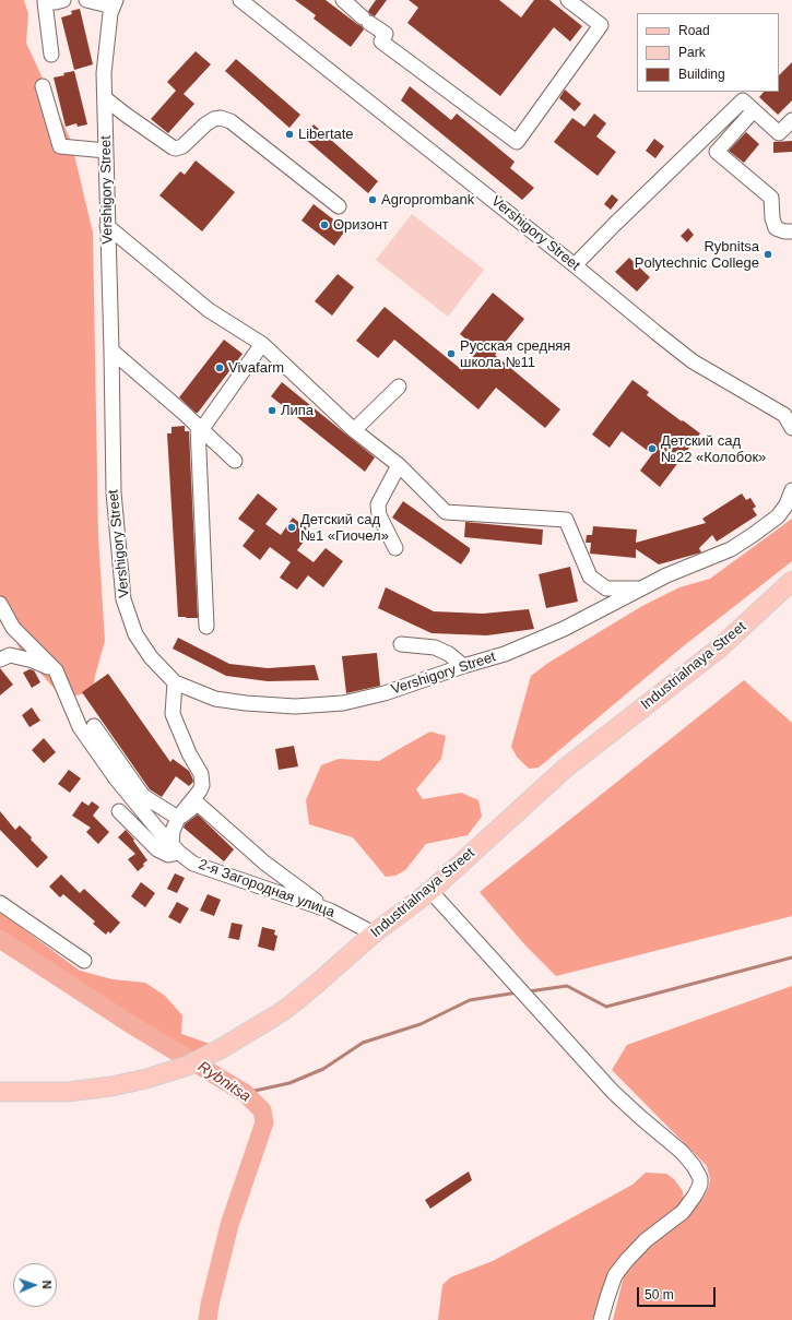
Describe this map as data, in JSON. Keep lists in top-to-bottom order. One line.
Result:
{"streets":{"main road":["Industrialnaya Street"],"street":["Vershigory Street","2-я Загородная улица"]},"crossings":[["Industrialnaya Street","2-я Загородная улица"]],"water":["Rybnitsa"],"places":["Libertate","Agroprombank","Оризонт","Rybnitsa Polytechnic College","Русская средняя школа №11","Vivafarm","Липа","Детский сад №22 «Колобок»","Детский сад №1 «Гиочел»"],"legend":["Road","Park","Building"],"scale_bar":"50 m","north":"right"}
